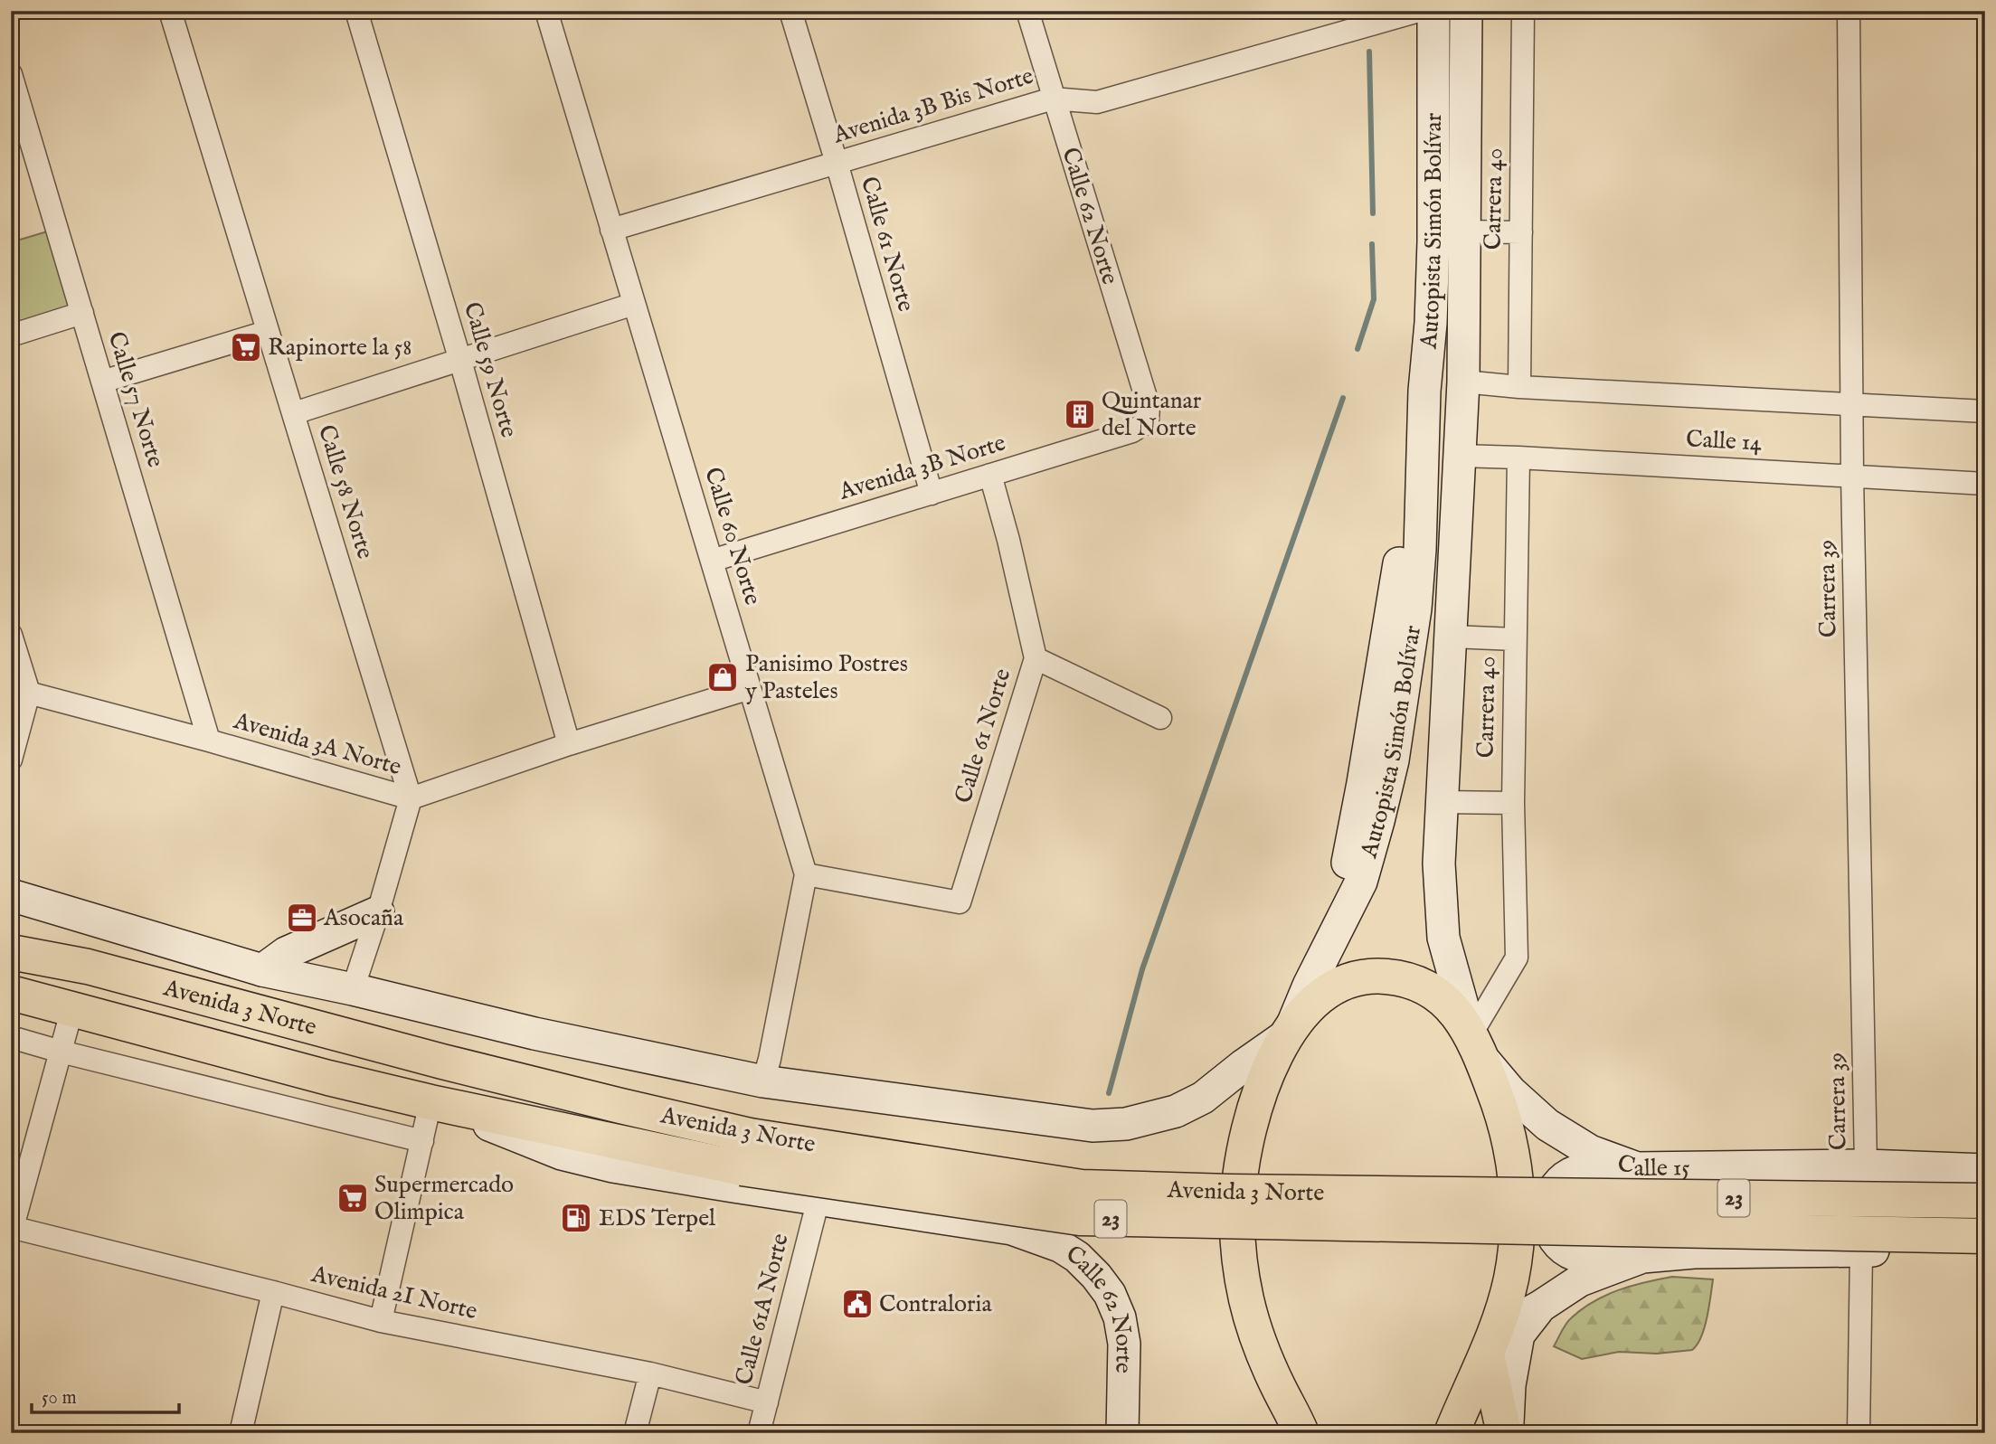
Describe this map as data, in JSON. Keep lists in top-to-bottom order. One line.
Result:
{"streets":{"main road":["Autopista Simón Bolívar","Avenida 3 Norte","Calle 15","23"],"street":["Avenida 3B Bis Norte","Carrera 40","Calle 62 Norte","Calle 61 Norte","Calle 59 Norte","Calle 57 Norte","Calle 14","Avenida 3B Norte","Calle 58 Norte","Calle 60 Norte","Carrera 39","Avenida 3A Norte","Avenida 2I Norte","Calle 61A Norte"]},"crossings":[["Avenida 3B Bis Norte","Calle 62 Norte"],["Avenida 3B Bis Norte","Calle 61 Norte"],["Avenida 3B Bis Norte","Calle 60 Norte"],["Carrera 40","Autopista Simón Bolívar"],["Carrera 40","Calle 14"],["Carrera 40","Calle 15"],["Calle 62 Norte","Avenida 3B Norte"],["Calle 62 Norte","Avenida 3 Norte"],["Autopista Simón Bolívar","Calle 14"],["Autopista Simón Bolívar","Avenida 3 Norte"],["Autopista Simón Bolívar","Calle 15"],["Calle 61 Norte","Avenida 3B Norte"],["Calle 61 Norte","Calle 60 Norte"],["Calle 59 Norte","Avenida 3A Norte"],["Calle 57 Norte","Avenida 3A Norte"],["Calle 14","Carrera 39"],["Avenida 3B Norte","Calle 60 Norte"],["Calle 58 Norte","Avenida 3A Norte"],["Calle 60 Norte","Avenida 3A Norte"],["Calle 60 Norte","Avenida 3 Norte"],["Carrera 39","Calle 15"],["Avenida 3 Norte","Calle 15"],["Avenida 3 Norte","23"],["Avenida 3 Norte","Calle 61A Norte"],["Calle 15","23"],["Avenida 2I Norte","Calle 61A Norte"]],"places":{"supermarket":["Rapinorte la 58","Supermercado Olimpica"],"building":["Quintanar del Norte"],"shop":["Panisimo Postres y Pasteles"],"office":["Asocaña"],"fuel station":["EDS Terpel"],"public building":["Contraloria"]},"scale_bar":"50 m"}
